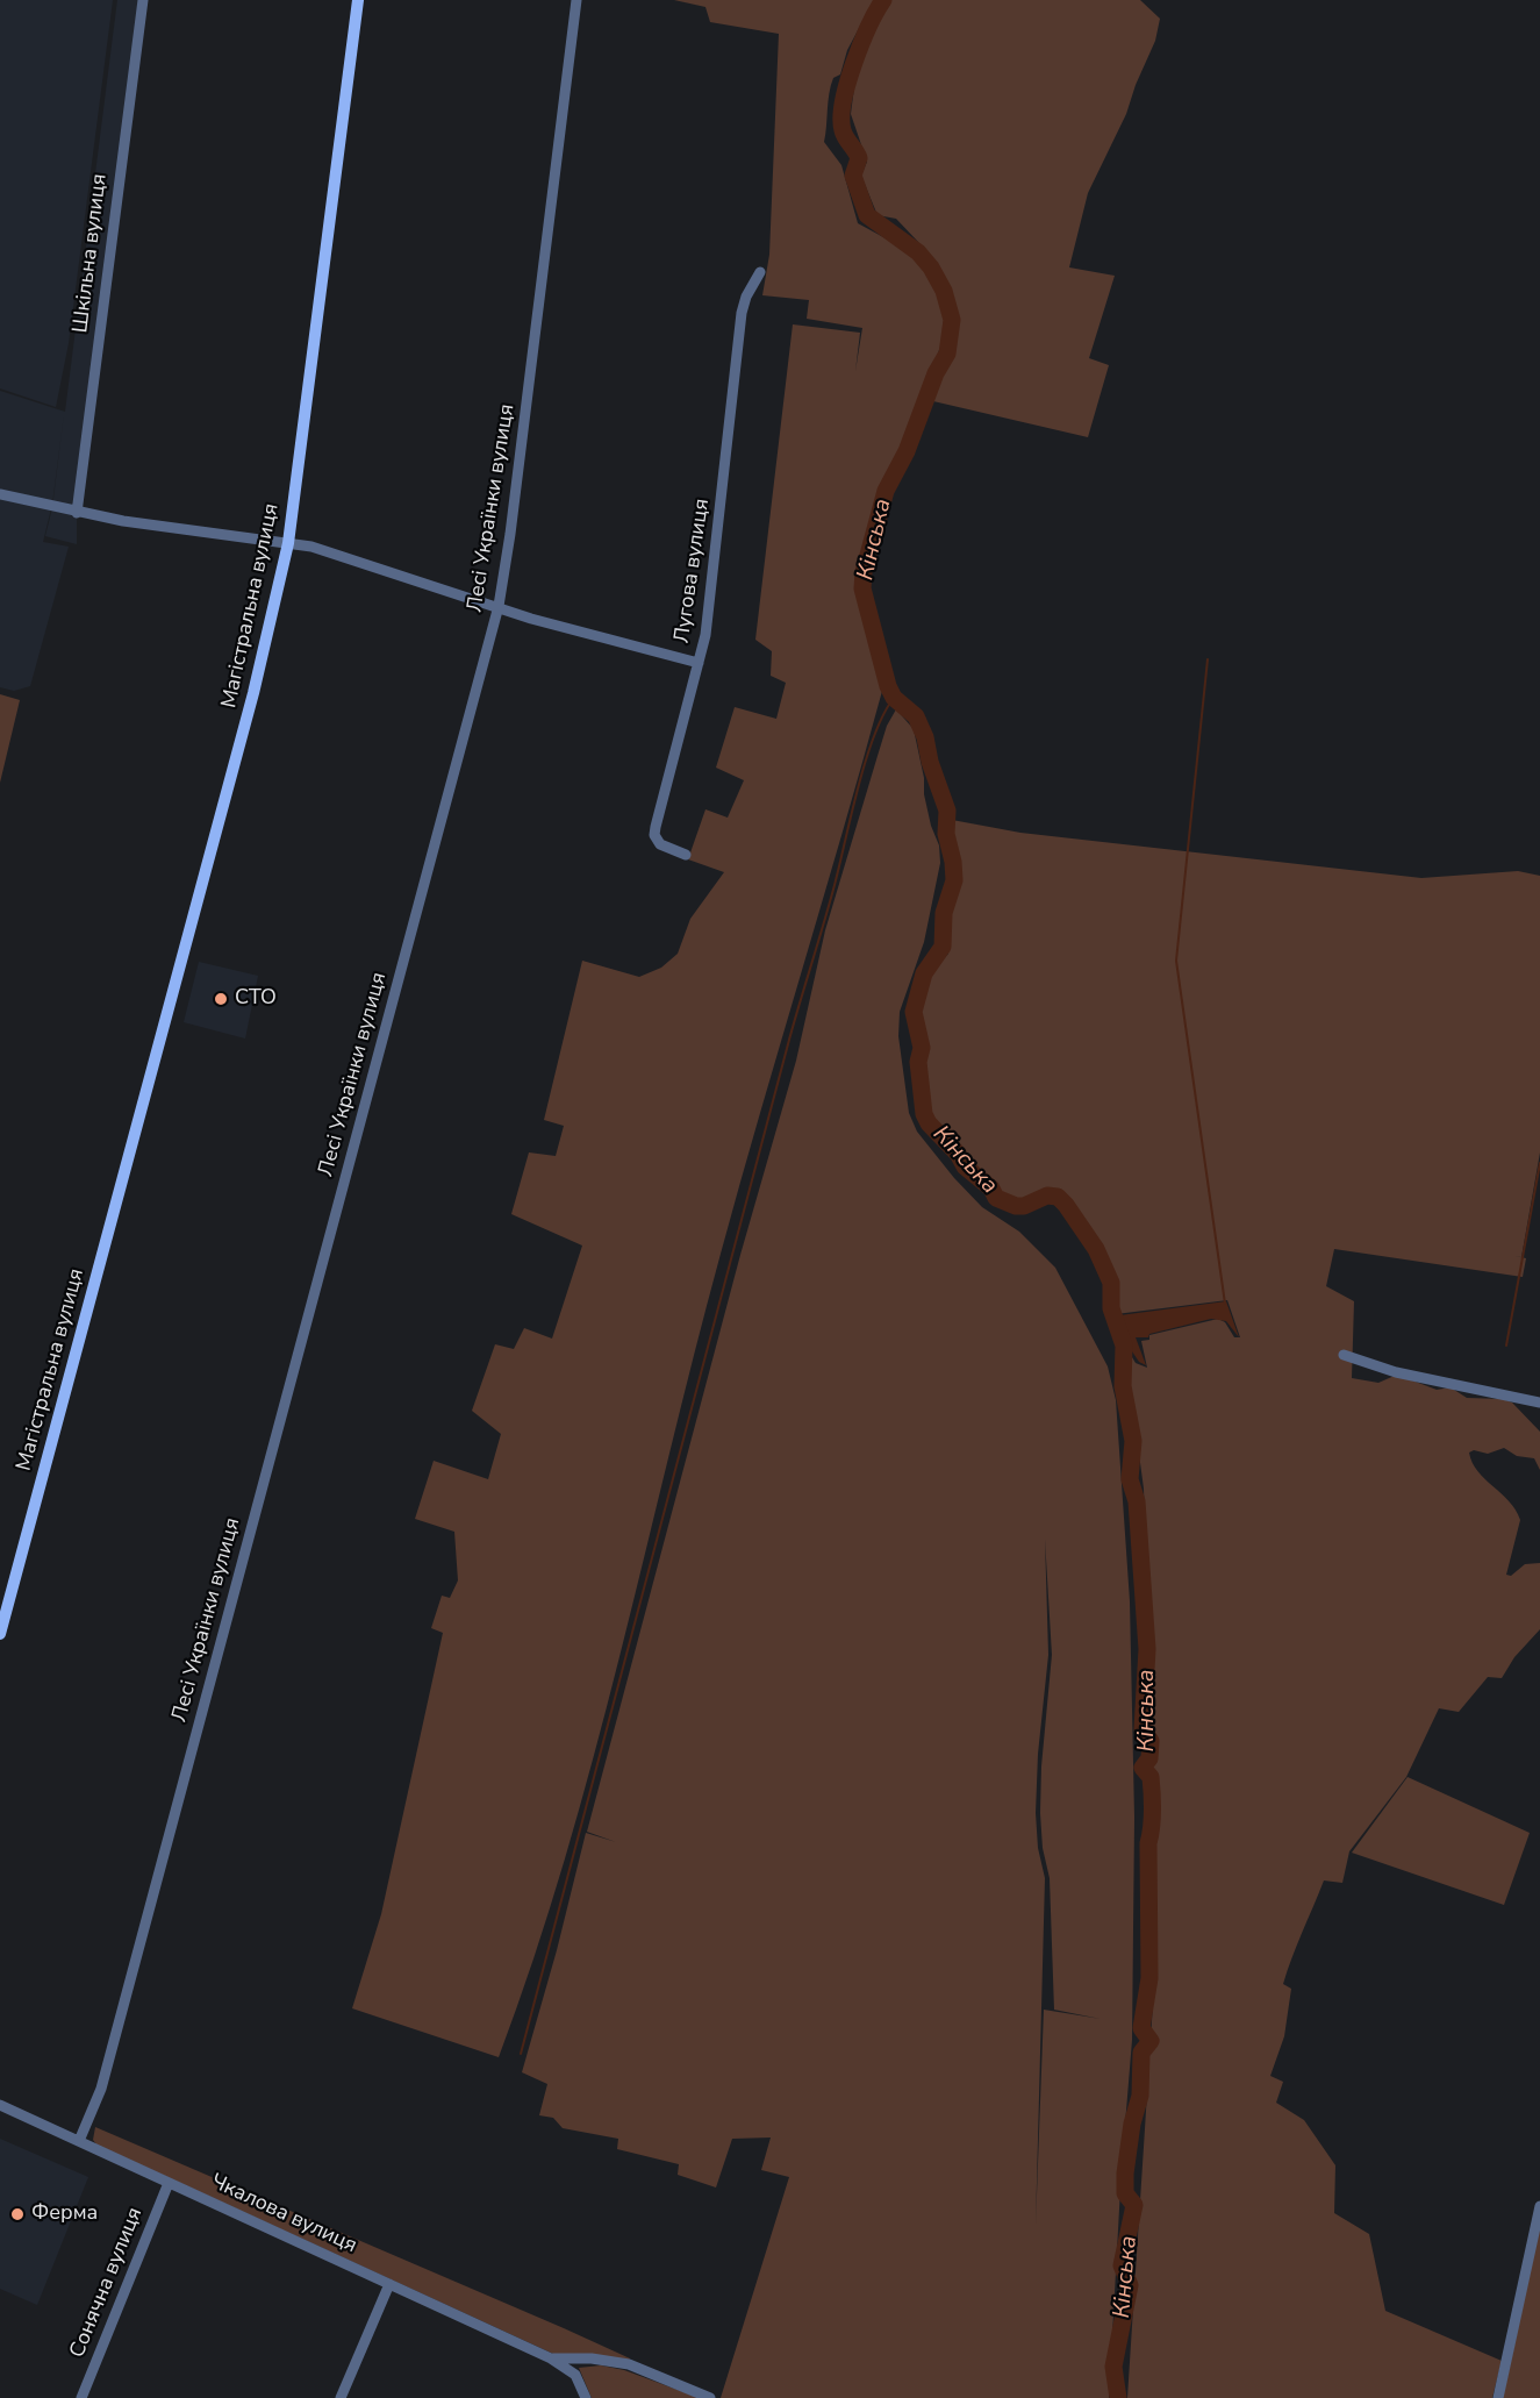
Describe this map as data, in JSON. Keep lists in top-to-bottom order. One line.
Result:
{"streets":{"main road":["Магістральна вулиця"],"street":["Шкільна вулиця","Лесі Українки вулиця","Лугова вулиця","Чкалова вулиця","Сонячна вулиця"]},"crossings":[["Лесі Українки вулиця","Чкалова вулиця"],["Чкалова вулиця","Сонячна вулиця"]],"water":["Кінська"],"places":["СТО","Ферма"]}
